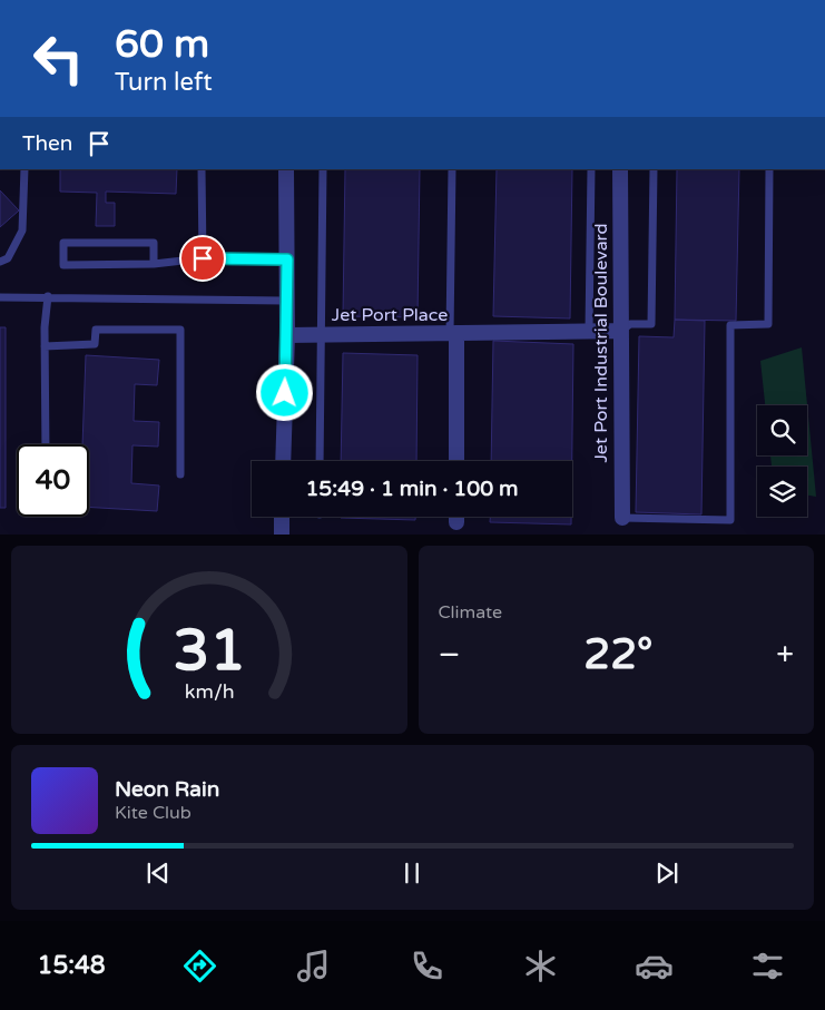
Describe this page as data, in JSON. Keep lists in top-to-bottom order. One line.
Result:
{"streets":{"street":["Jet Port Place","Jet Port Industrial Boulevard"]},"page":{"turn":["60 m","Turn left"],"then":"Then","limit":"40","trip":"15:49 · 1 min · 100 m","tile":"Climate","heat":["−","22°","+"],"song":["Neon Rain","Kite Club"],"tabs":"15:48","gauge":["31","km/h"]}}
